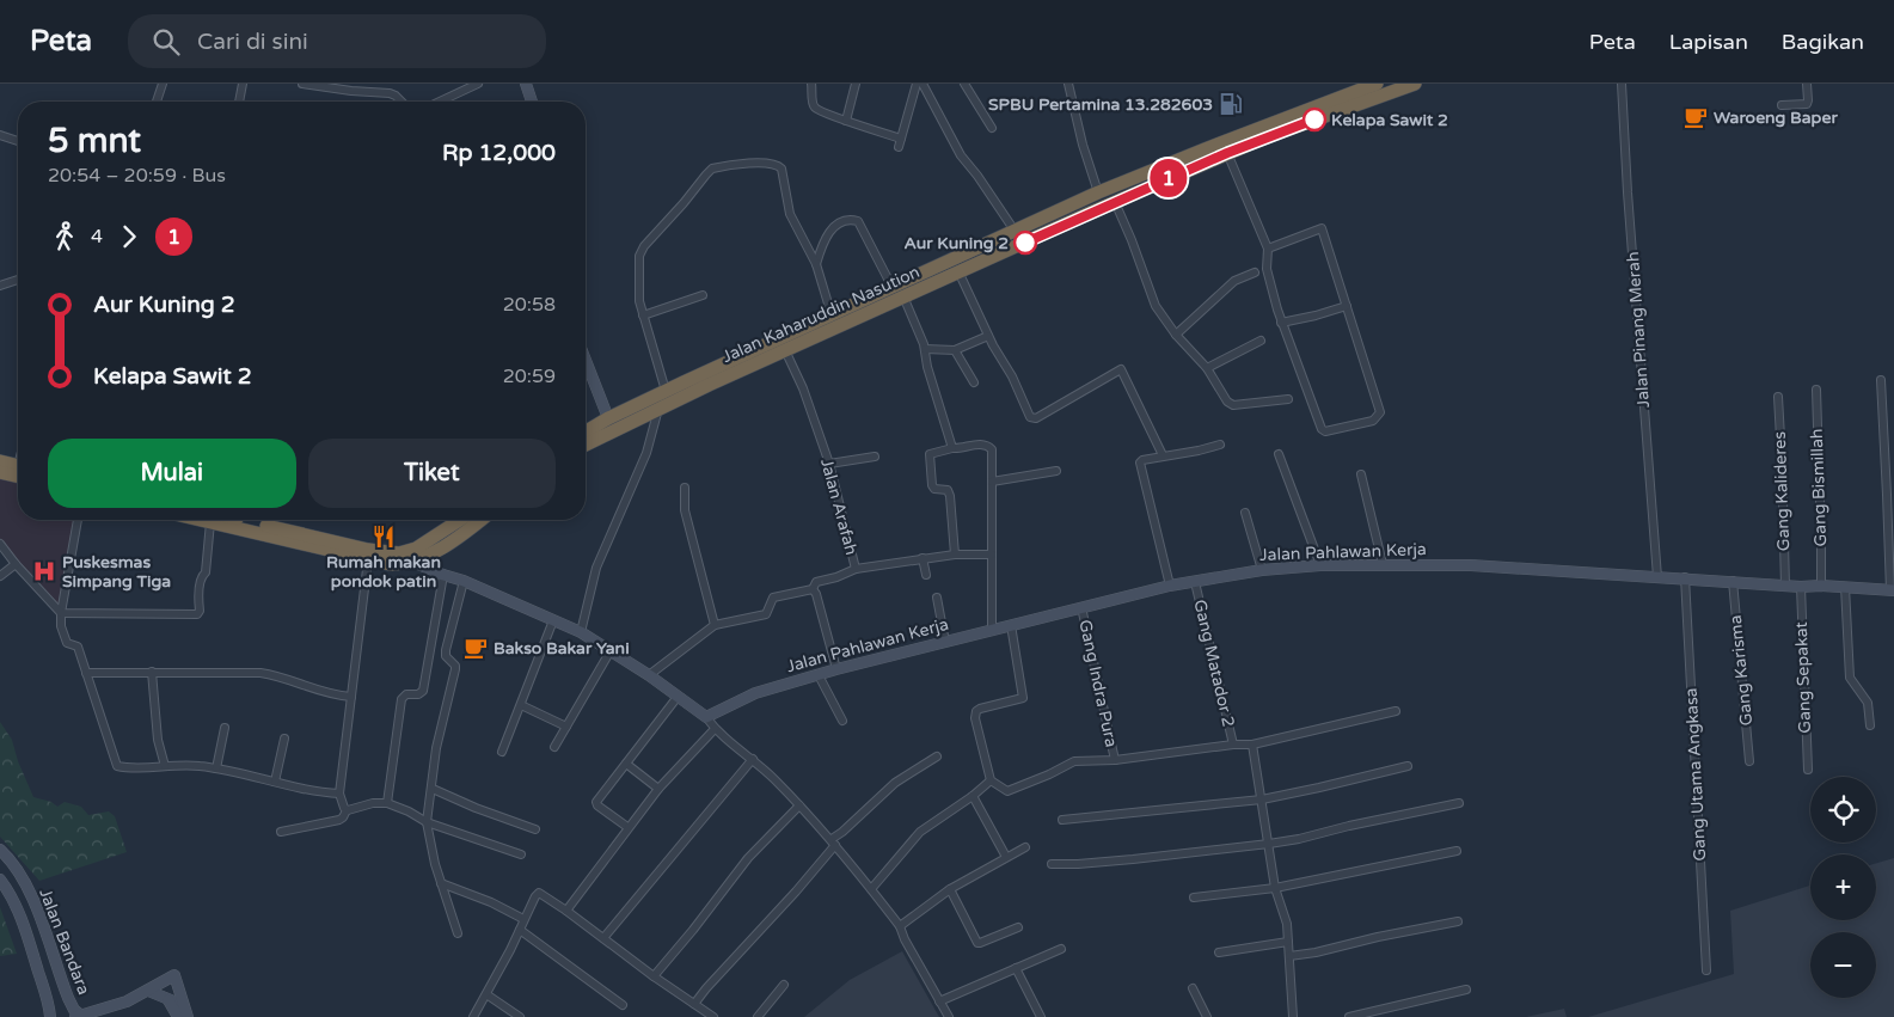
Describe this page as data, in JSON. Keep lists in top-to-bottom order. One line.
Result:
{"streets":{"highway":["Jalan Kaharuddin Nasution"],"street":["Jalan Pinang Merah","Gang Bismillah","Gang Kalideres","Jalan Arafah","Jalan Pahlawan Kerja","Gang Matador 2","Gang Karisma","Gang Sepakat","Gang Indra Pura","Gang Utama Angkasa","Jalan Bandara"]},"crossings":[["Jalan Kaharuddin Nasution","Jalan Arafah"],["Jalan Pinang Merah","Jalan Pahlawan Kerja"],["Gang Bismillah","Jalan Pahlawan Kerja"],["Gang Kalideres","Jalan Pahlawan Kerja"],["Jalan Pahlawan Kerja","Gang Matador 2"],["Jalan Pahlawan Kerja","Gang Karisma"],["Jalan Pahlawan Kerja","Gang Sepakat"],["Jalan Pahlawan Kerja","Gang Indra Pura"],["Jalan Pahlawan Kerja","Gang Utama Angkasa"]],"places":{"fuel station":["SPBU Pertamina 13.282603"],"cafe":["Waroeng Baper","Bakso Bakar Yani"],"other":["Kelapa Sawit 2","Aur Kuning 2"],"restaurant":["Rumah makan pondok patin"],"hospital":["Puskesmas Simpang Tiga"]},"lines":["bus line 1"],"page":{"header":"Peta","search":"Cari di sini","nav":["Peta","Lapisan","Bagikan"],"on_map":"1","heading":["5 mnt","20:54 – 20:59 · Bus","Rp 12,000"],"legs":["4","1"],"list":[{"name":"Aur Kuning 2","value":"20:58"},{"name":"Kelapa Sawit 2","value":"20:59"}],"buttons":["Mulai","Tiket"],"map_buttons":["+","−"]}}
